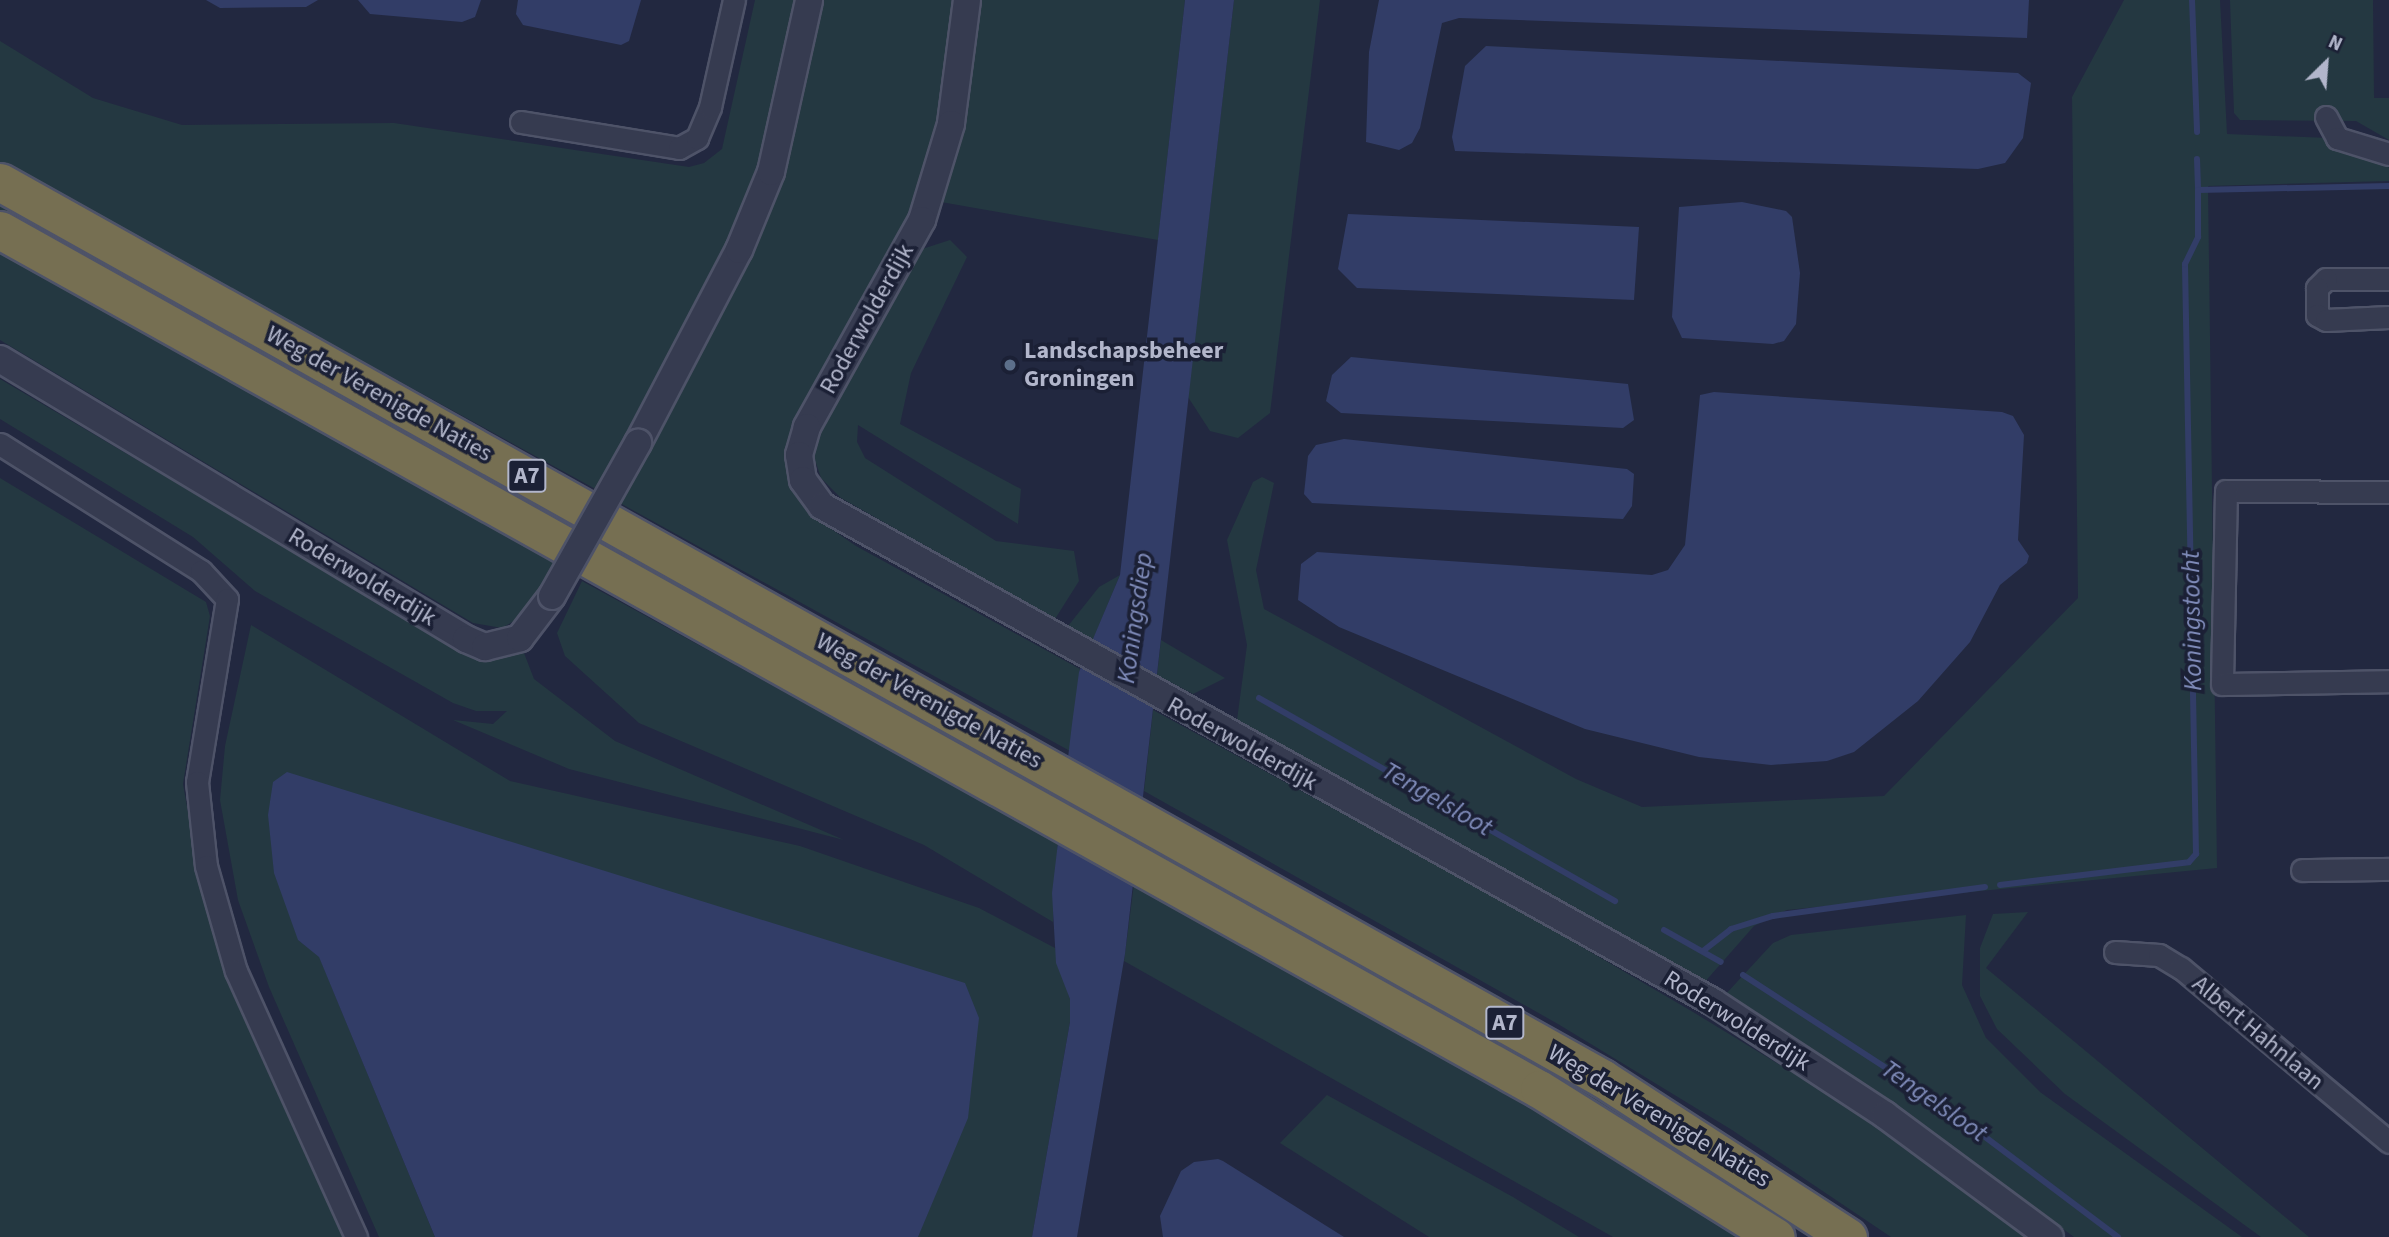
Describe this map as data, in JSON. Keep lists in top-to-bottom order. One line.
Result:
{"streets":{"highway":["Weg der Verenigde Naties","A7"],"street":["Roderwolderdijk","Albert Hahnlaan"]},"water":["Koningsdiep","Koningstocht","Tengelsloot"],"places":["Landschapsbeheer Groningen"],"north":"top right"}
